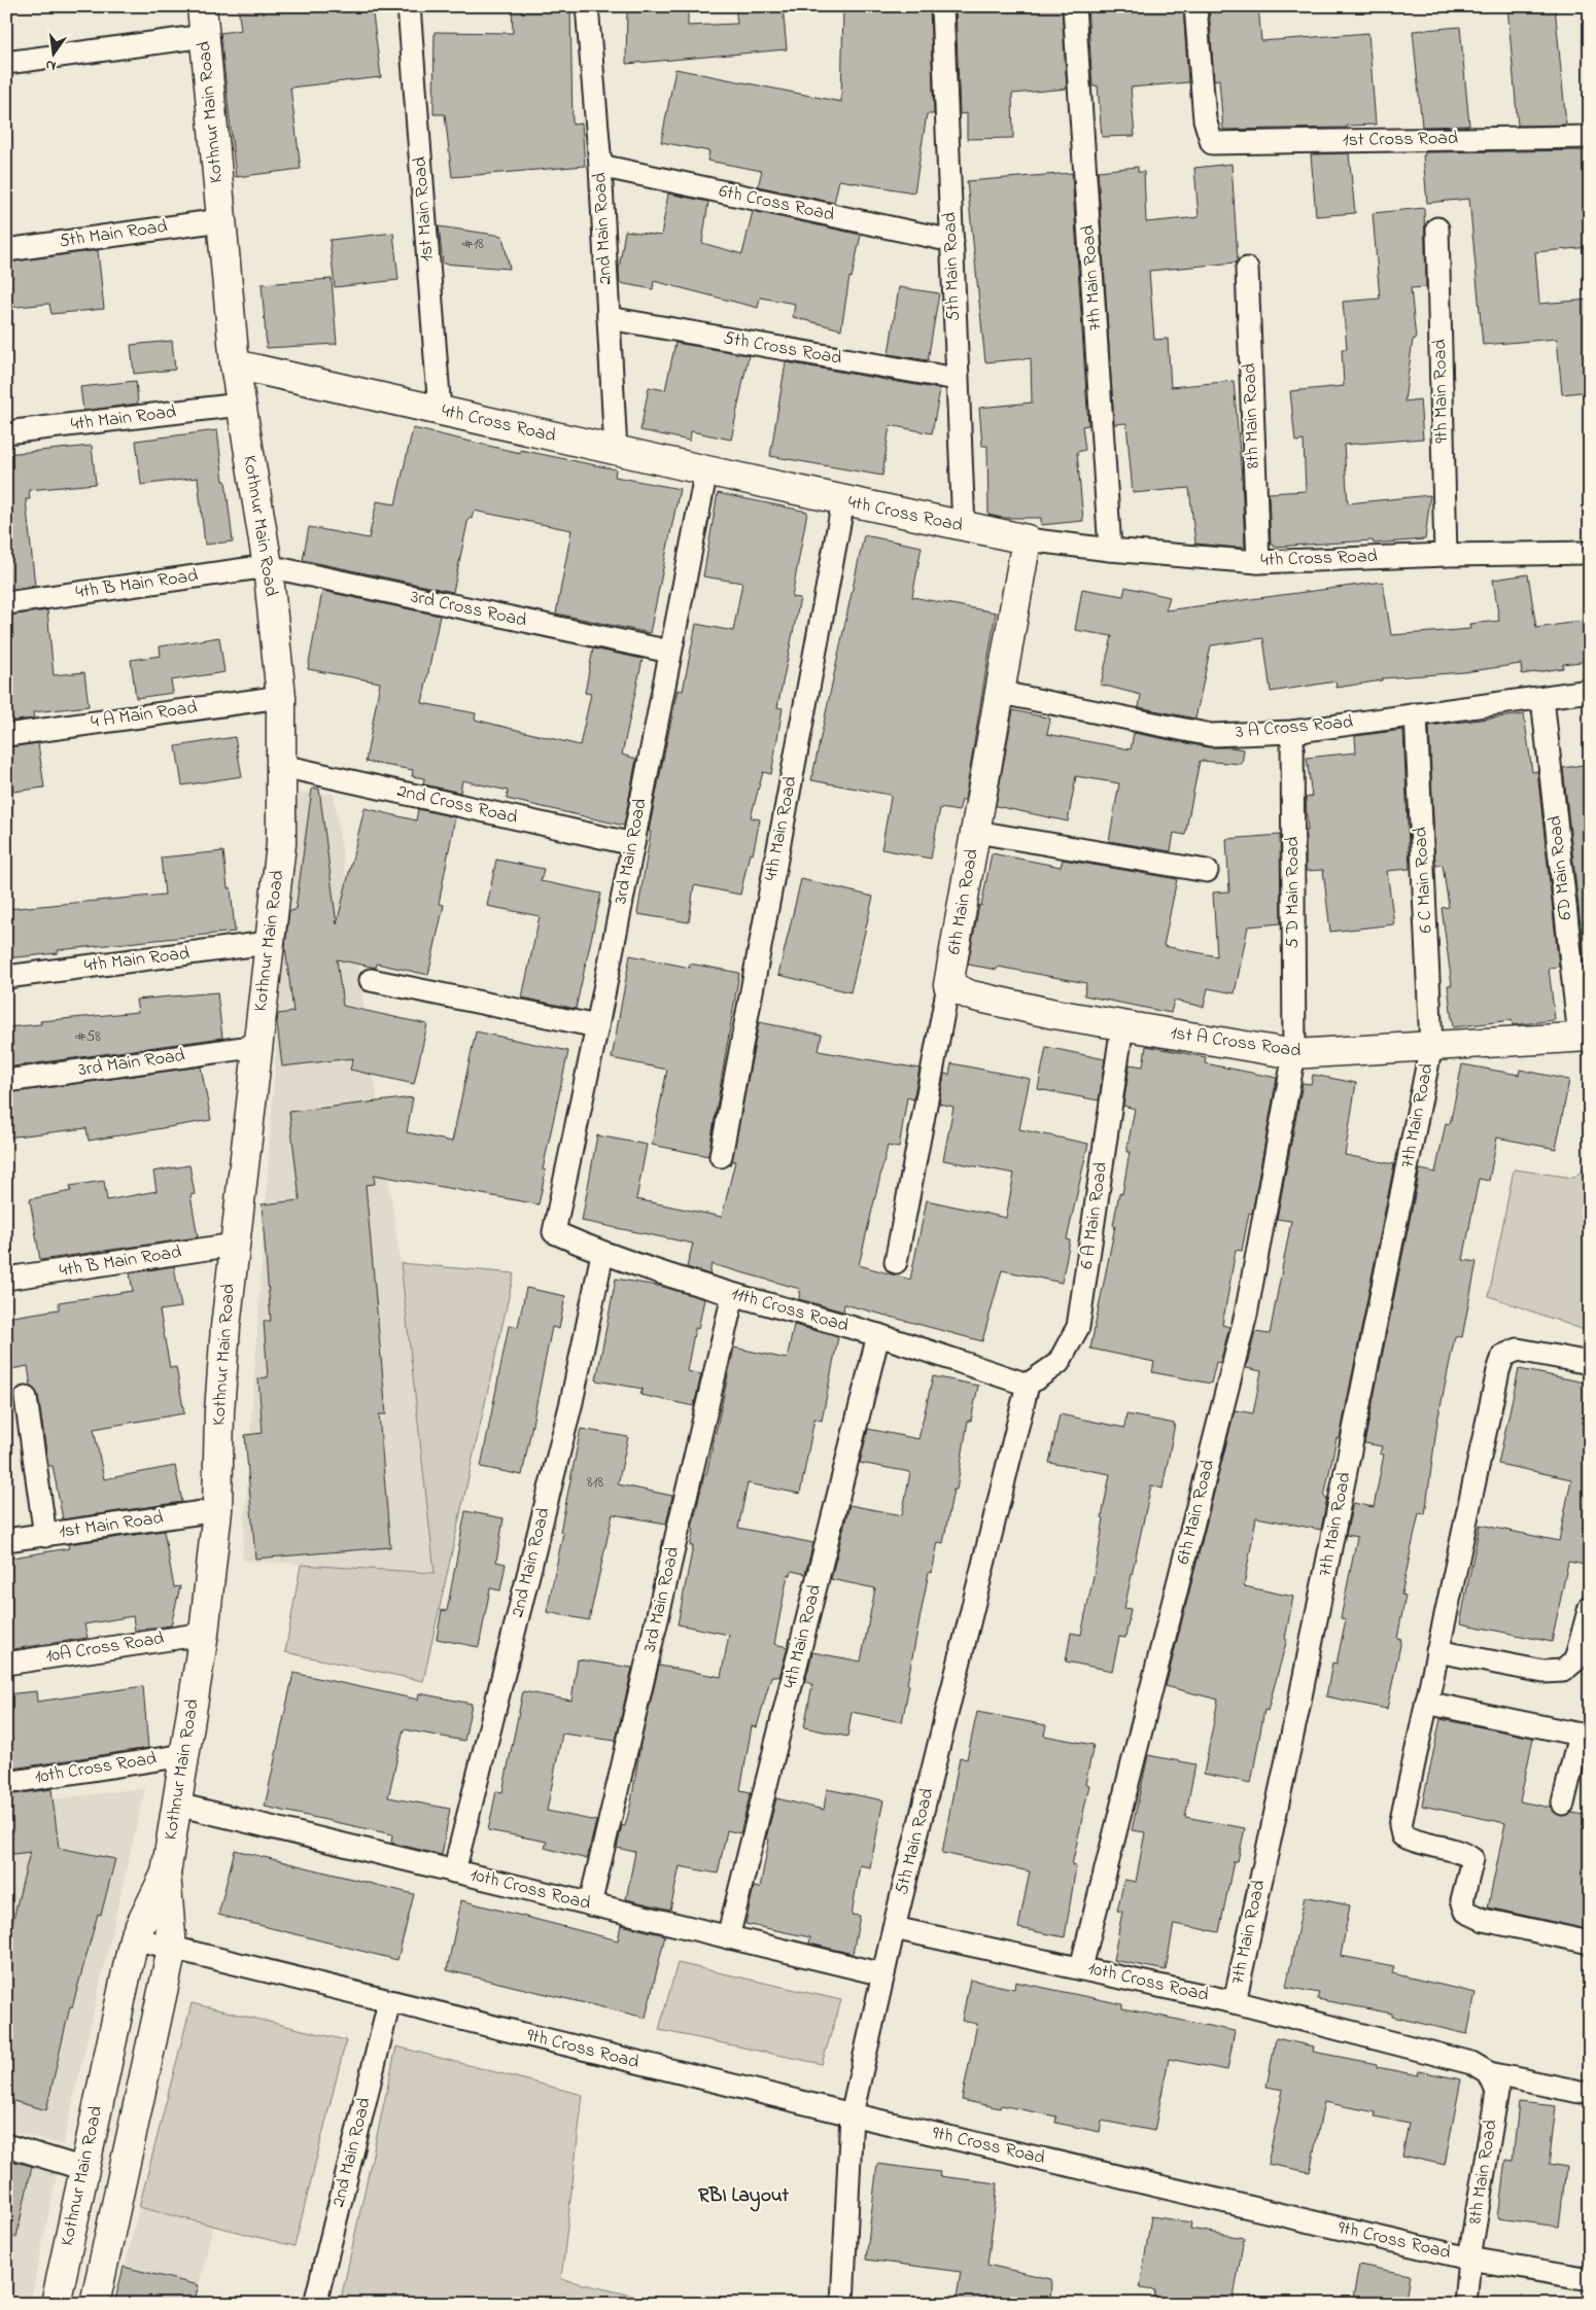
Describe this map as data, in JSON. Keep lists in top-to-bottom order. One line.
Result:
{"streets":{"main road":["Kothnur Main Road","4th Cross Road","6th Main Road","1st A Cross Road"],"street":["1st Cross Road","6th Cross Road","1st Main Road","2nd Main Road","5th Main Road","7th Main Road","5th Cross Road","9th Main Road","8th Main Road","4th Main Road","4th B Main Road","3rd Cross Road","4 A Main Road","3 A Cross Road","2nd Cross Road","3rd Main Road","6D Main Road","6 C Main Road","5 D Main Road","6 A Main Road","11th Cross Road","10A Cross Road","10th Cross Road","9th Cross Road"]},"crossings":[["Kothnur Main Road","1st Main Road"],["Kothnur Main Road","5th Main Road"],["Kothnur Main Road","4th Main Road"],["Kothnur Main Road","4th Cross Road"],["Kothnur Main Road","4th B Main Road"],["Kothnur Main Road","3rd Cross Road"],["Kothnur Main Road","4 A Main Road"],["Kothnur Main Road","2nd Cross Road"],["Kothnur Main Road","3rd Main Road"],["Kothnur Main Road","10A Cross Road"],["Kothnur Main Road","10th Cross Road"],["Kothnur Main Road","9th Cross Road"],["6th Cross Road","2nd Main Road"],["6th Cross Road","5th Main Road"],["1st Main Road","4th Cross Road"],["2nd Main Road","5th Cross Road"],["2nd Main Road","4th Cross Road"],["2nd Main Road","11th Cross Road"],["2nd Main Road","10th Cross Road"],["2nd Main Road","9th Cross Road"],["5th Main Road","5th Cross Road"],["5th Main Road","4th Cross Road"],["5th Main Road","6 A Main Road"],["5th Main Road","11th Cross Road"],["5th Main Road","10th Cross Road"],["5th Main Road","9th Cross Road"],["7th Main Road","4th Cross Road"],["7th Main Road","6 C Main Road"],["7th Main Road","1st A Cross Road"],["7th Main Road","10th Cross Road"],["9th Main Road","4th Cross Road"],["8th Main Road","4th Cross Road"],["8th Main Road","10th Cross Road"],["8th Main Road","9th Cross Road"],["4th Main Road","4th Cross Road"],["4th Main Road","11th Cross Road"],["4th Main Road","10th Cross Road"],["4th Cross Road","3rd Main Road"],["4th Cross Road","6th Main Road"],["4th B Main Road","3rd Cross Road"],["3rd Cross Road","3rd Main Road"],["3 A Cross Road","6D Main Road"],["3 A Cross Road","6 C Main Road"],["3 A Cross Road","5 D Main Road"],["3 A Cross Road","6th Main Road"],["2nd Cross Road","3rd Main Road"],["3rd Main Road","11th Cross Road"],["3rd Main Road","10th Cross Road"],["6D Main Road","1st A Cross Road"],["6 C Main Road","1st A Cross Road"],["5 D Main Road","6th Main Road"],["5 D Main Road","1st A Cross Road"],["6th Main Road","1st A Cross Road"],["6th Main Road","10th Cross Road"],["1st A Cross Road","6 A Main Road"],["6 A Main Road","11th Cross Road"]],"districts":["RBI Layout"],"house_numbers":["#18","#58","818"],"north":"bottom"}
